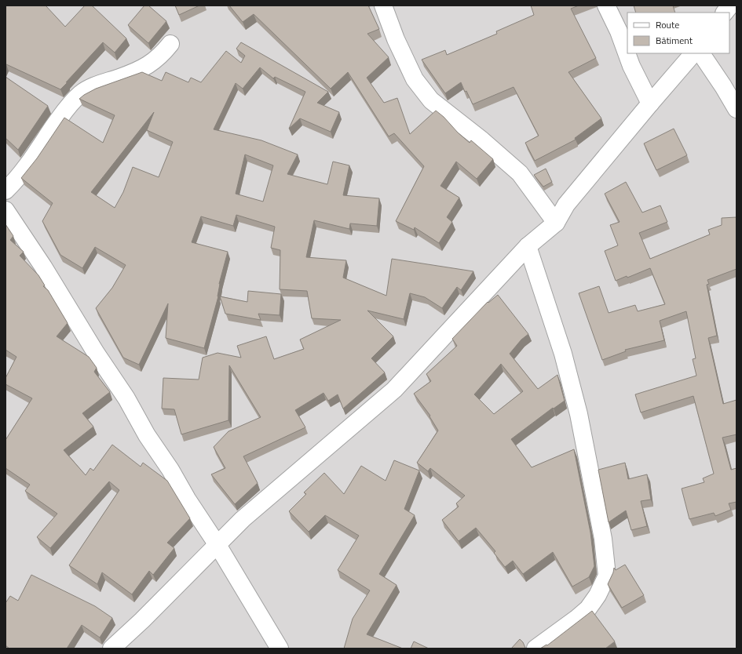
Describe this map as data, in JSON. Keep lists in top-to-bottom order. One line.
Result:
{"legend":["Route","Bâtiment"]}
